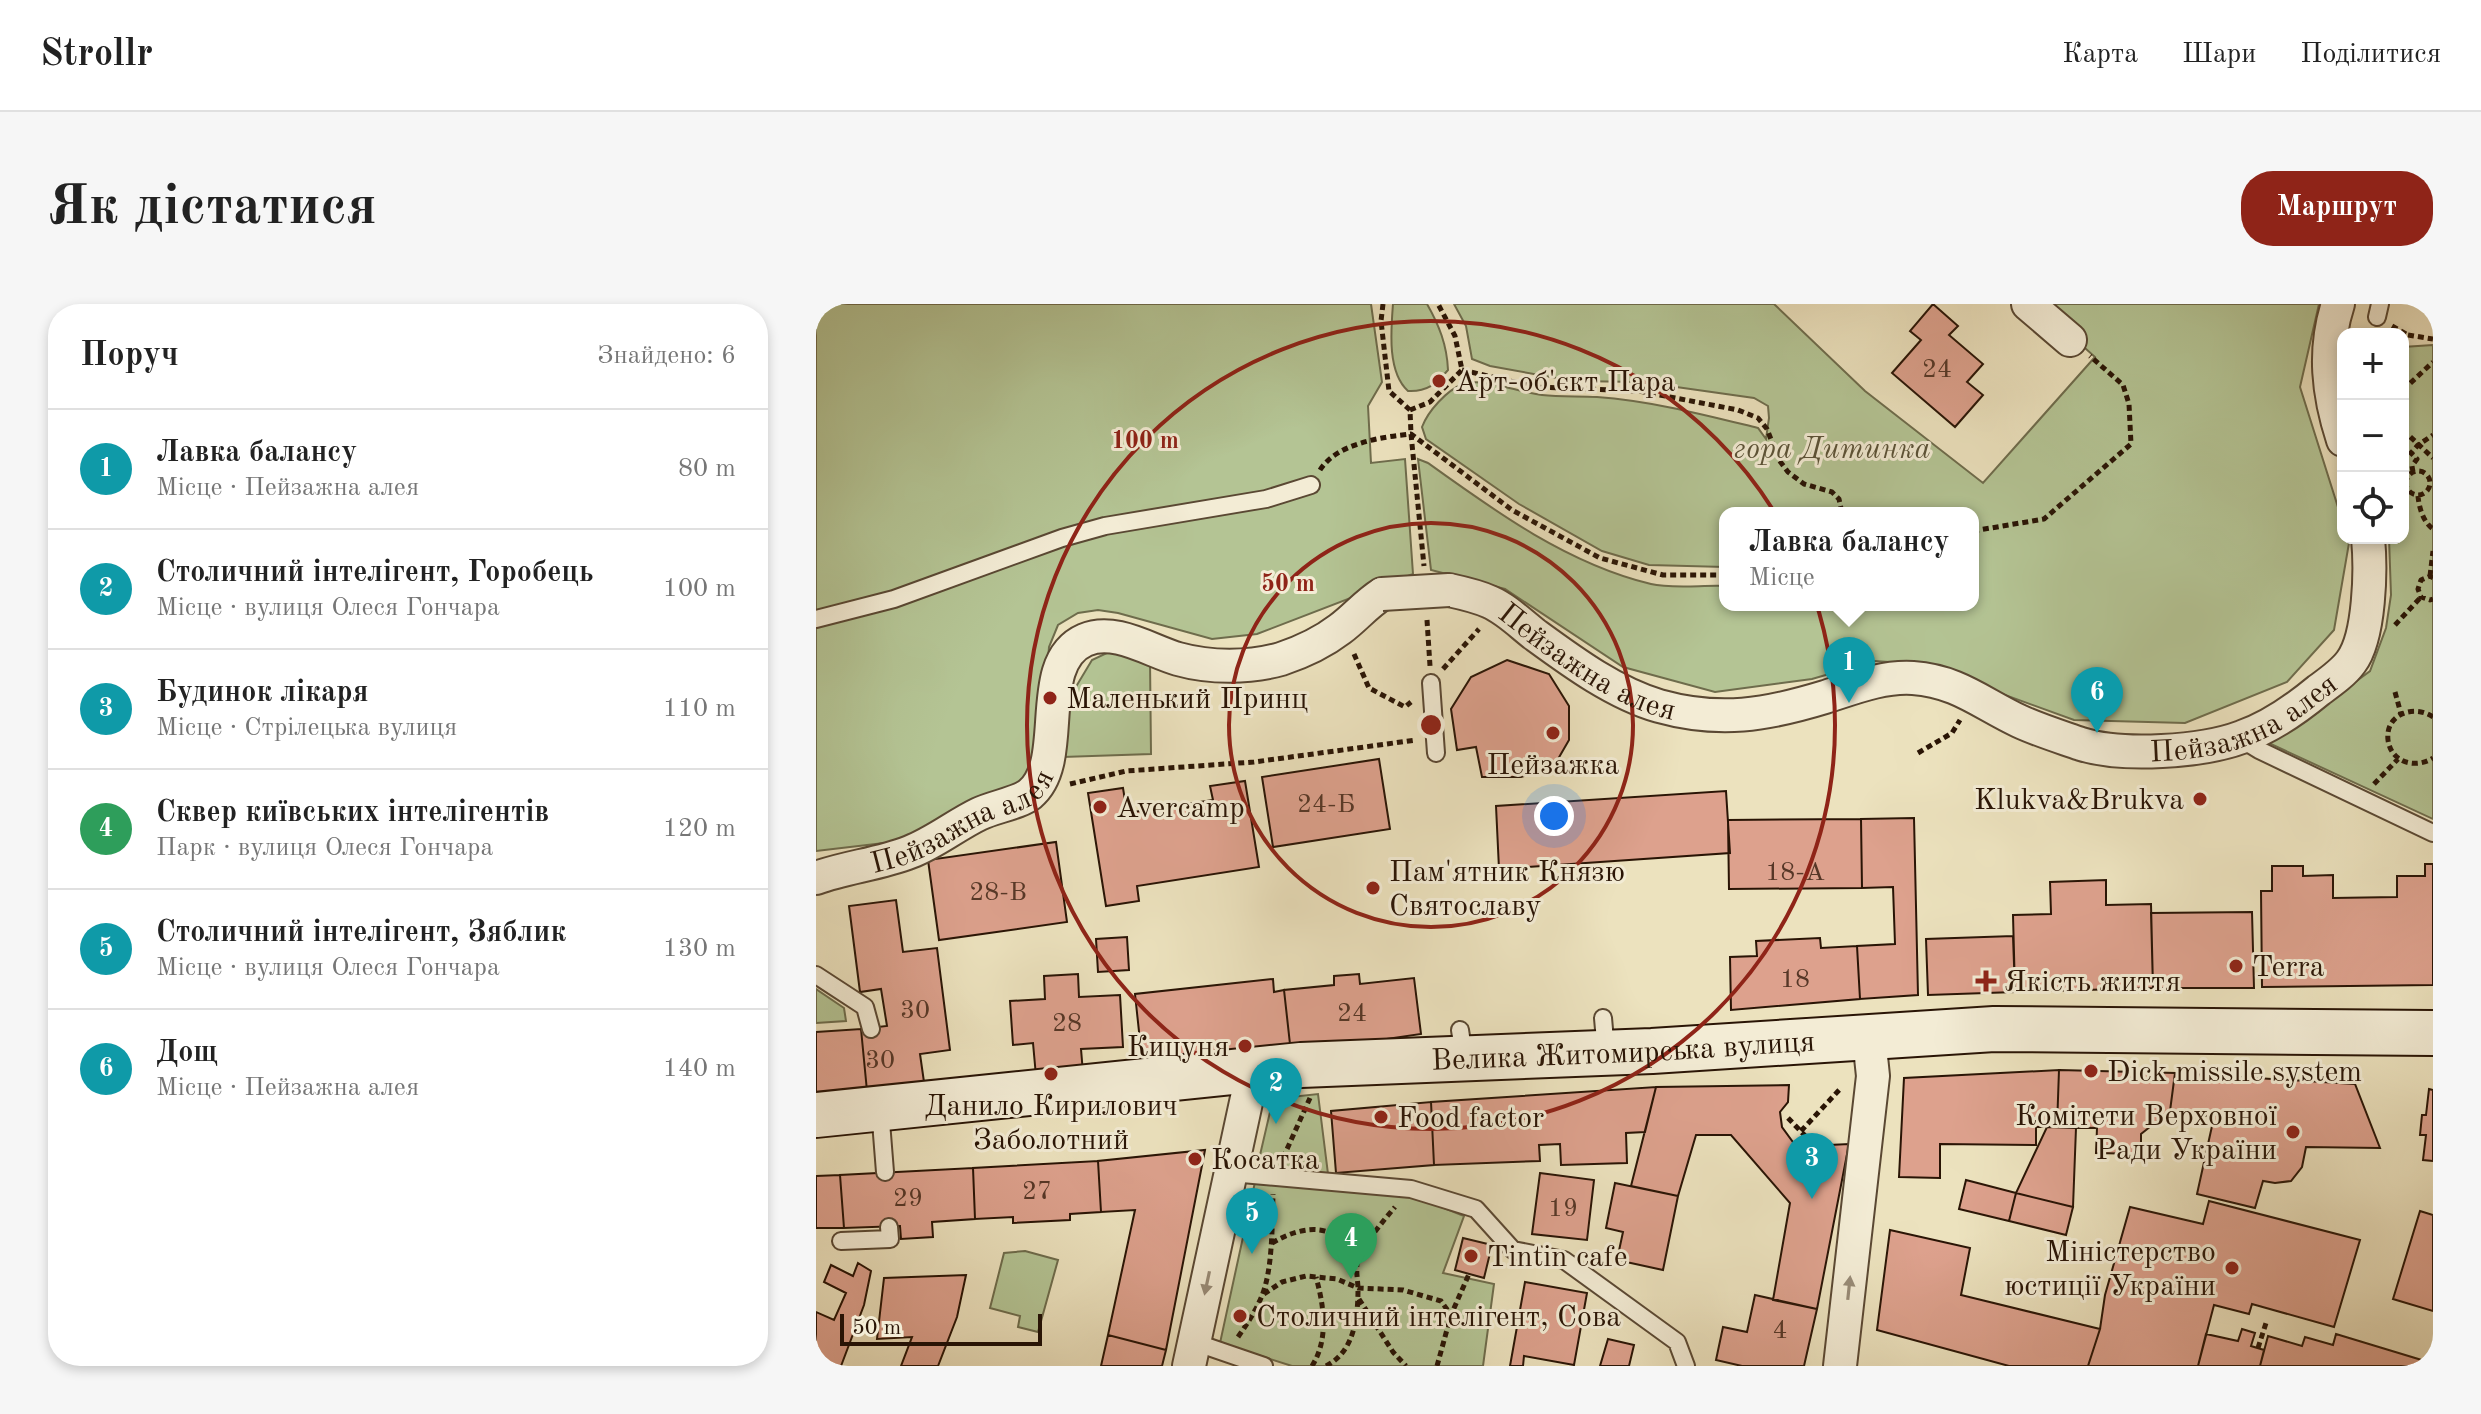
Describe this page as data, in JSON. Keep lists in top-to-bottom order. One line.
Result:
{"streets":{"main road":["Велика Житомирська вулиця"],"street":["Пейзажна алея"]},"parks":["гора Дитинка"],"places":{"other":["Арт-об'єкт Пара","Маленький Принц","Пейзажка","Klukva&Brukva","Avercamp","Пам'ятник Князю Святославу","Terra","Кицуня","Dick missile system","Данило Кирилович Заболотний","Food factor","Комітети Верховної Ради України","Косатка","Tintin cafe","Міністерство юстиції України","Столичний інтелігент, Сова"],"health":["Якість життя"]},"house_numbers":["24","24-Б","18-А","28-В","18","30","24","28","30","27","29","19","4"],"scale_bar":"50 m","page":{"header":"Strollr","nav":["Карта","Шари","Поділитися"],"buttons":"Маршрут","title":"Як дістатися","heading":["Поруч","Знайдено: 6"],"map_buttons":["+","−"],"list":[{"mark":"1","name":"Лавка балансу","note":"Місце · Пейзажна алея","value":"80 m"},{"mark":"2","name":"Столичний інтелігент, Горобець","note":"Місце · вулиця Олеся Гончара","value":"100 m"},{"mark":"3","name":"Будинок лікаря","note":"Місце · Стрілецька вулиця","value":"110 m"},{"mark":"4","name":"Сквер київських інтелігентів","note":"Парк · вулиця Олеся Гончара","value":"120 m"},{"mark":"5","name":"Столичний інтелігент, Зяблик","note":"Місце · вулиця Олеся Гончара","value":"130 m"},{"mark":"6","name":"Дощ","note":"Місце · Пейзажна алея","value":"140 m"}],"popup":["Лавка балансу","Місце"],"pins":["1","6","2","3","5","4"],"scale":"50 m"},"rings":["100 m","50 m"]}
